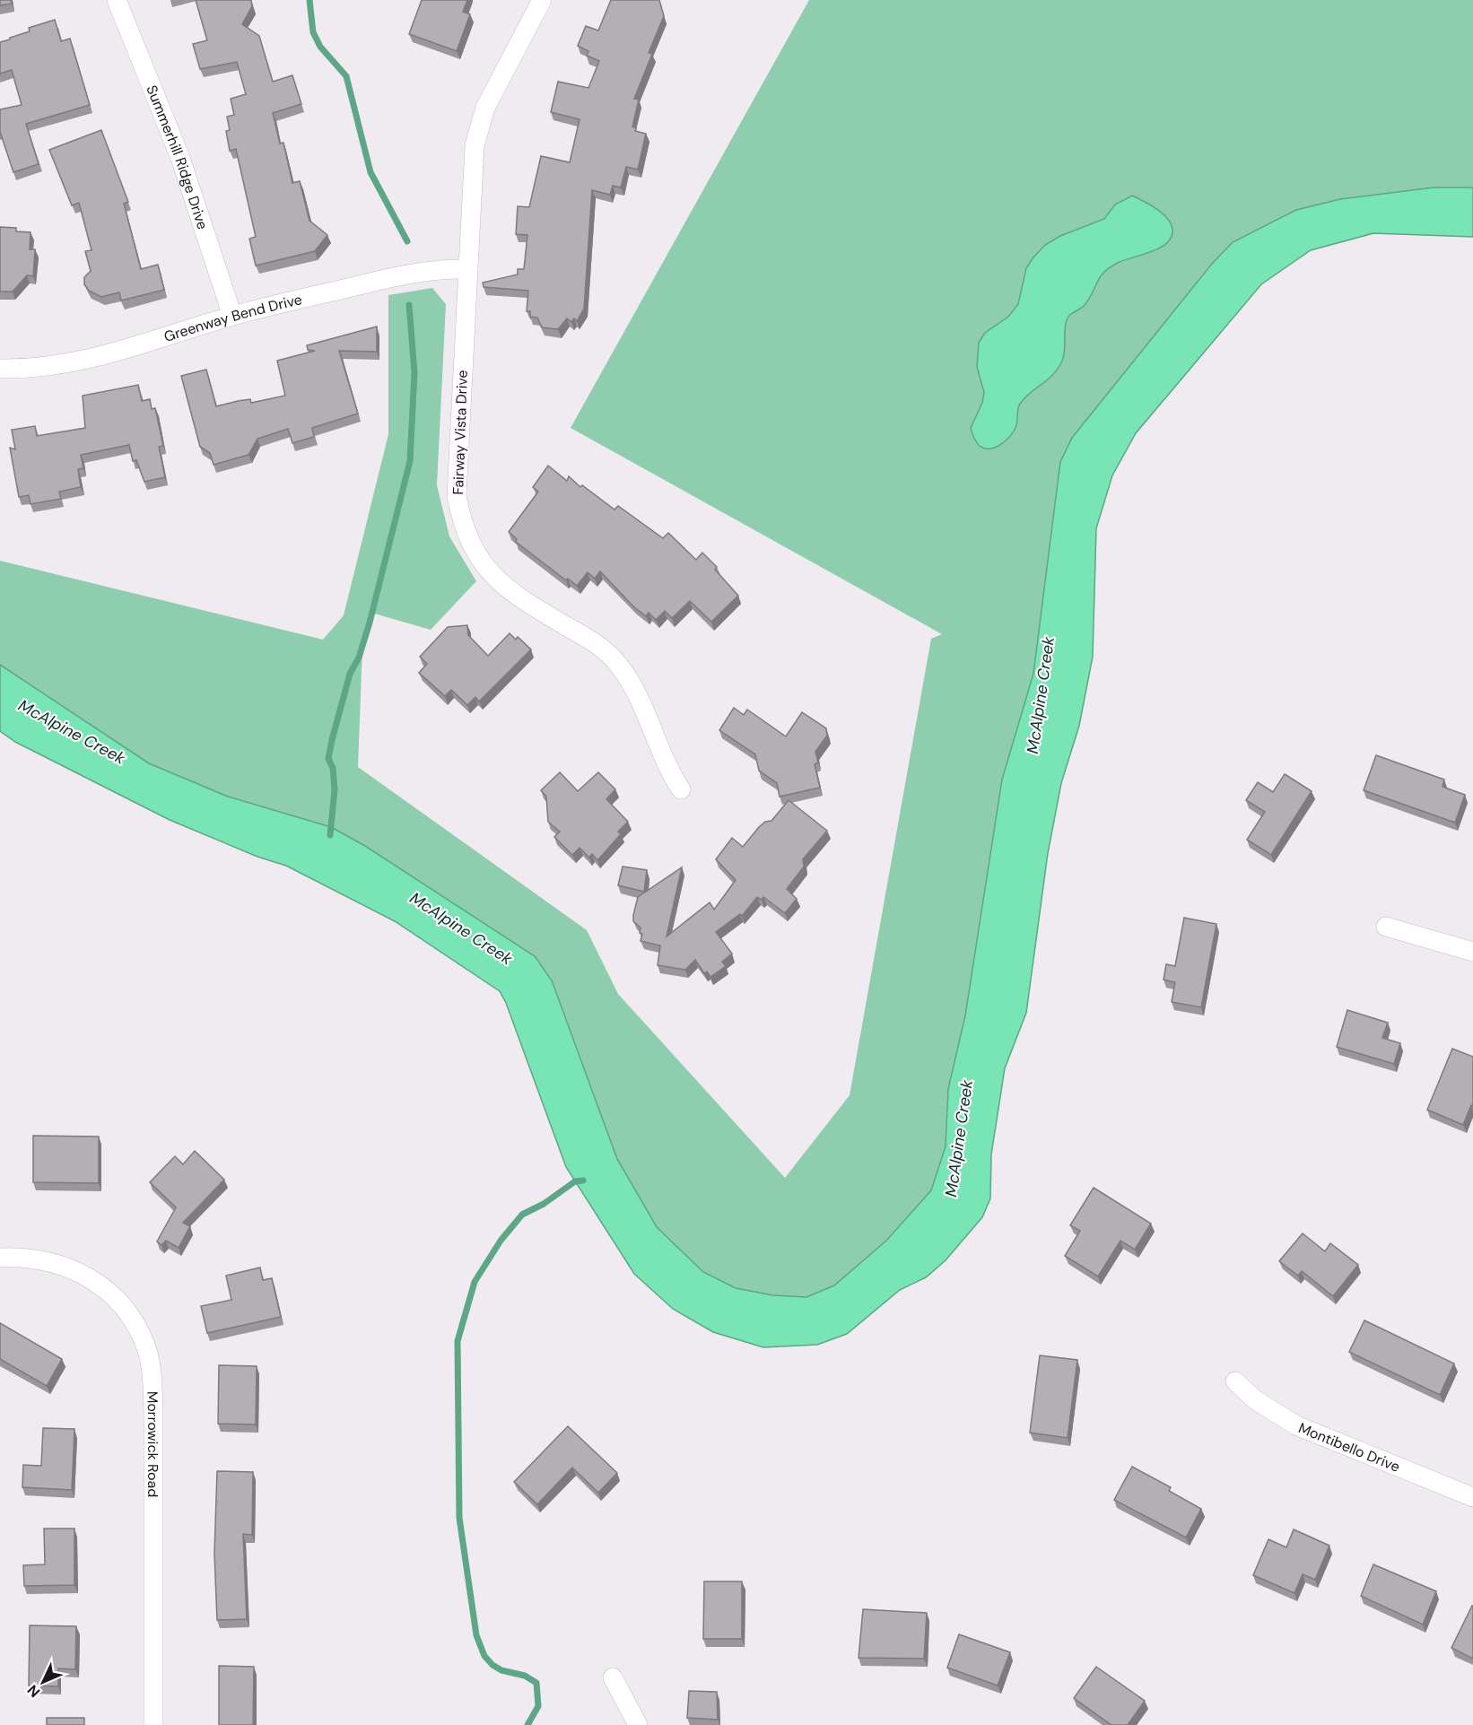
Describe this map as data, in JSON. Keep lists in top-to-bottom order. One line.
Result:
{"streets":{"street":["Summerhill Ridge Drive","Greenway Bend Drive","Fairway Vista Drive","Morrowick Road","Montibello Drive"]},"crossings":[["Summerhill Ridge Drive","Greenway Bend Drive"],["Greenway Bend Drive","Fairway Vista Drive"]],"water":["McAlpine Creek"],"north":"bottom left"}
